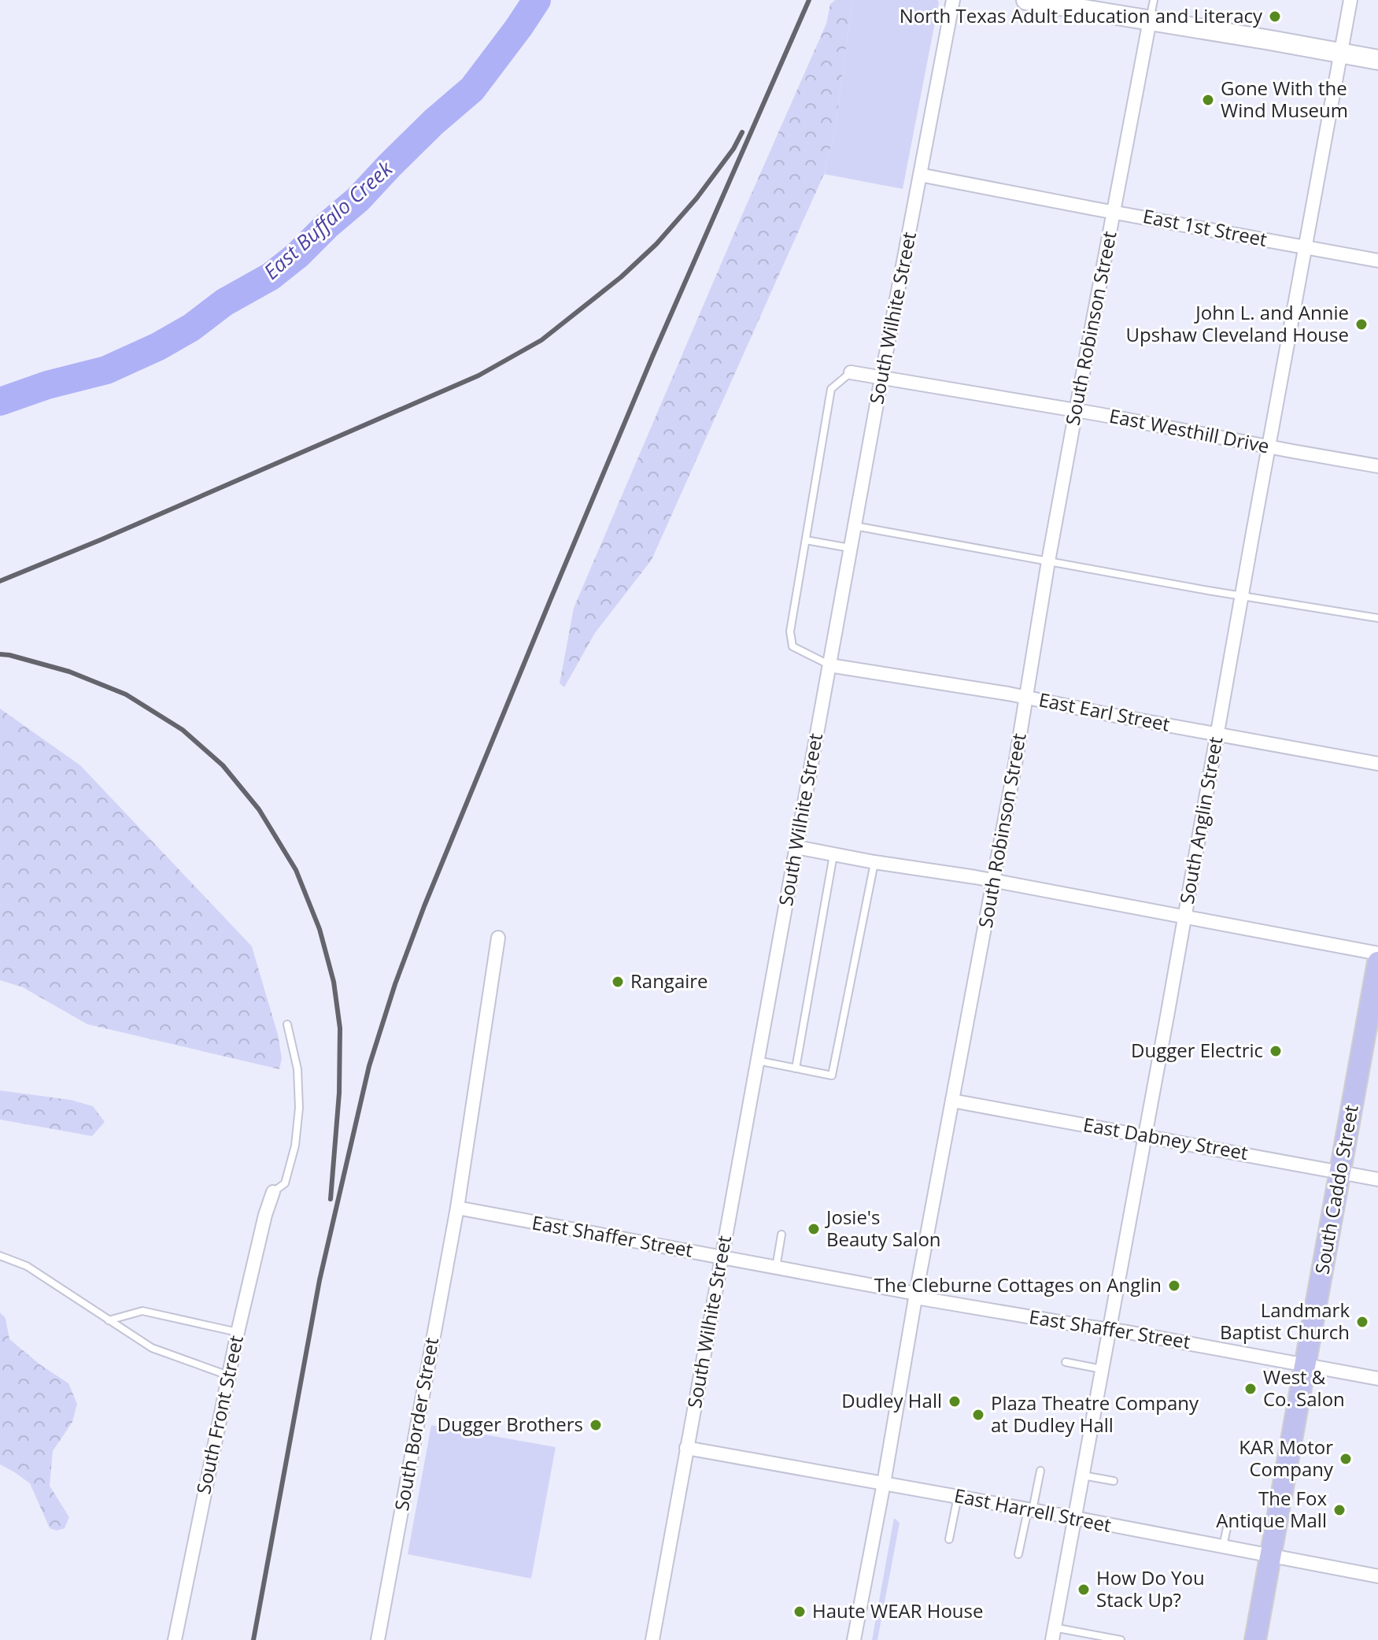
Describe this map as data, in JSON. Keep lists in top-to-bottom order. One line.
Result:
{"streets":{"main road":["South Caddo Street"],"street":["East 1st Street","South Wilhite Street","South Robinson Street","East Westhill Drive","East Earl Street","South Anglin Street","East Dabney Street","East Shaffer Street","South Front Street","South Border Street","East Harrell Street"]},"crossings":[["East 1st Street","South Wilhite Street"],["East 1st Street","South Robinson Street"],["East 1st Street","South Anglin Street"],["South Wilhite Street","East Westhill Drive"],["South Wilhite Street","East Earl Street"],["South Wilhite Street","East Shaffer Street"],["South Wilhite Street","East Harrell Street"],["South Robinson Street","East Westhill Drive"],["South Robinson Street","East Earl Street"],["South Robinson Street","East Dabney Street"],["South Robinson Street","East Shaffer Street"],["South Robinson Street","East Harrell Street"],["East Westhill Drive","South Anglin Street"],["East Earl Street","South Anglin Street"],["South Anglin Street","East Dabney Street"],["South Anglin Street","East Shaffer Street"],["South Anglin Street","East Harrell Street"],["East Dabney Street","South Caddo Street"],["South Caddo Street","East Shaffer Street"],["South Caddo Street","East Harrell Street"],["East Shaffer Street","South Border Street"]],"water":["East Buffalo Creek"],"places":["North Texas Adult Education and Literacy","Gone With the Wind Museum","John L. and Annie Upshaw Cleveland House","Rangaire","Dugger Electric","Josie's Beauty Salon","The Cleburne Cottages on Anglin","Landmark Baptist Church","West & Co. Salon","Dudley Hall","Plaza Theatre Company at Dudley Hall","Dugger Brothers","KAR Motor Company","The Fox Antique Mall","How Do You Stack Up?","Haute WEAR House"]}
